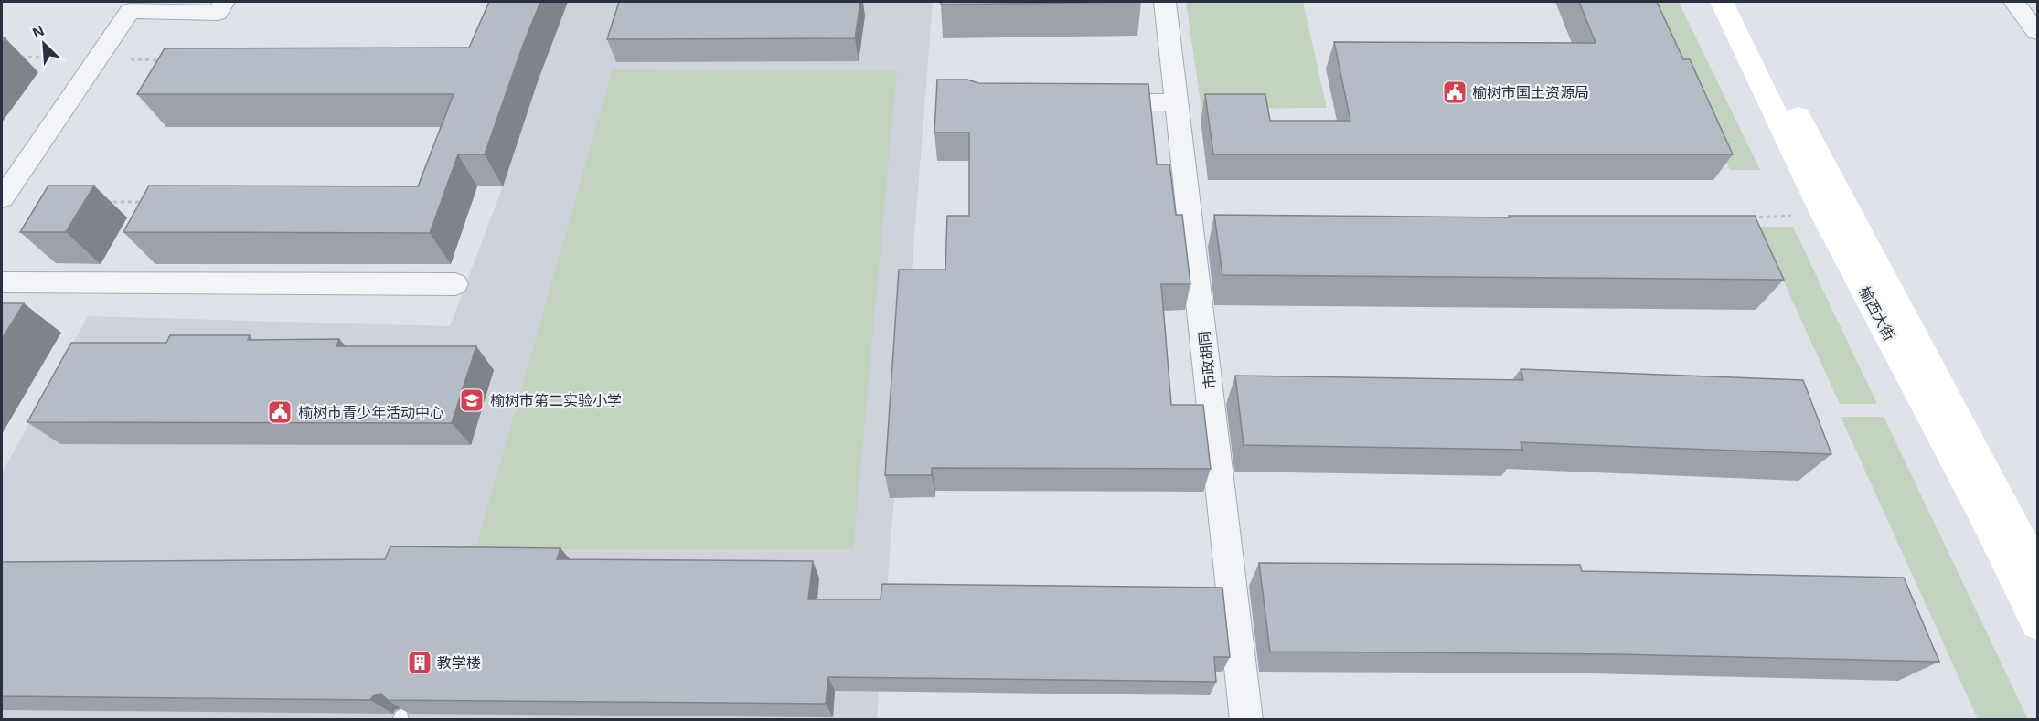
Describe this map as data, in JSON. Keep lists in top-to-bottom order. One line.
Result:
{"streets":{"main road":["榆西大街"],"street":["市政胡同"]},"places":{"public building":["榆树市国土资源局","榆树市青少年活动中心"],"school or university":["榆树市第二实验小学"],"building":["教学楼"]},"north":"top left"}
